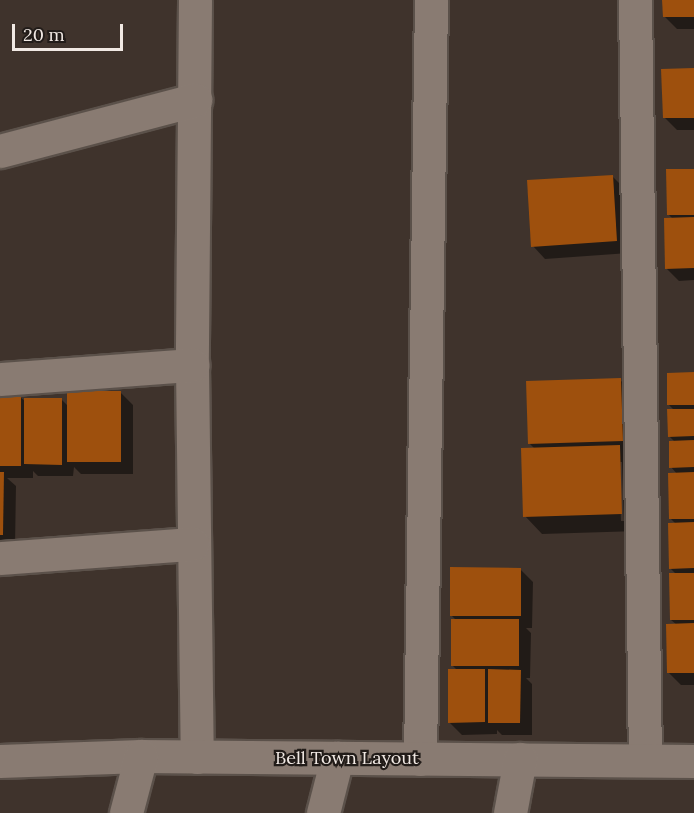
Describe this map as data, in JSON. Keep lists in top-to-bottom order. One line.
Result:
{"streets":{"street":["Bell Town Layout"]},"scale_bar":"20 m"}
